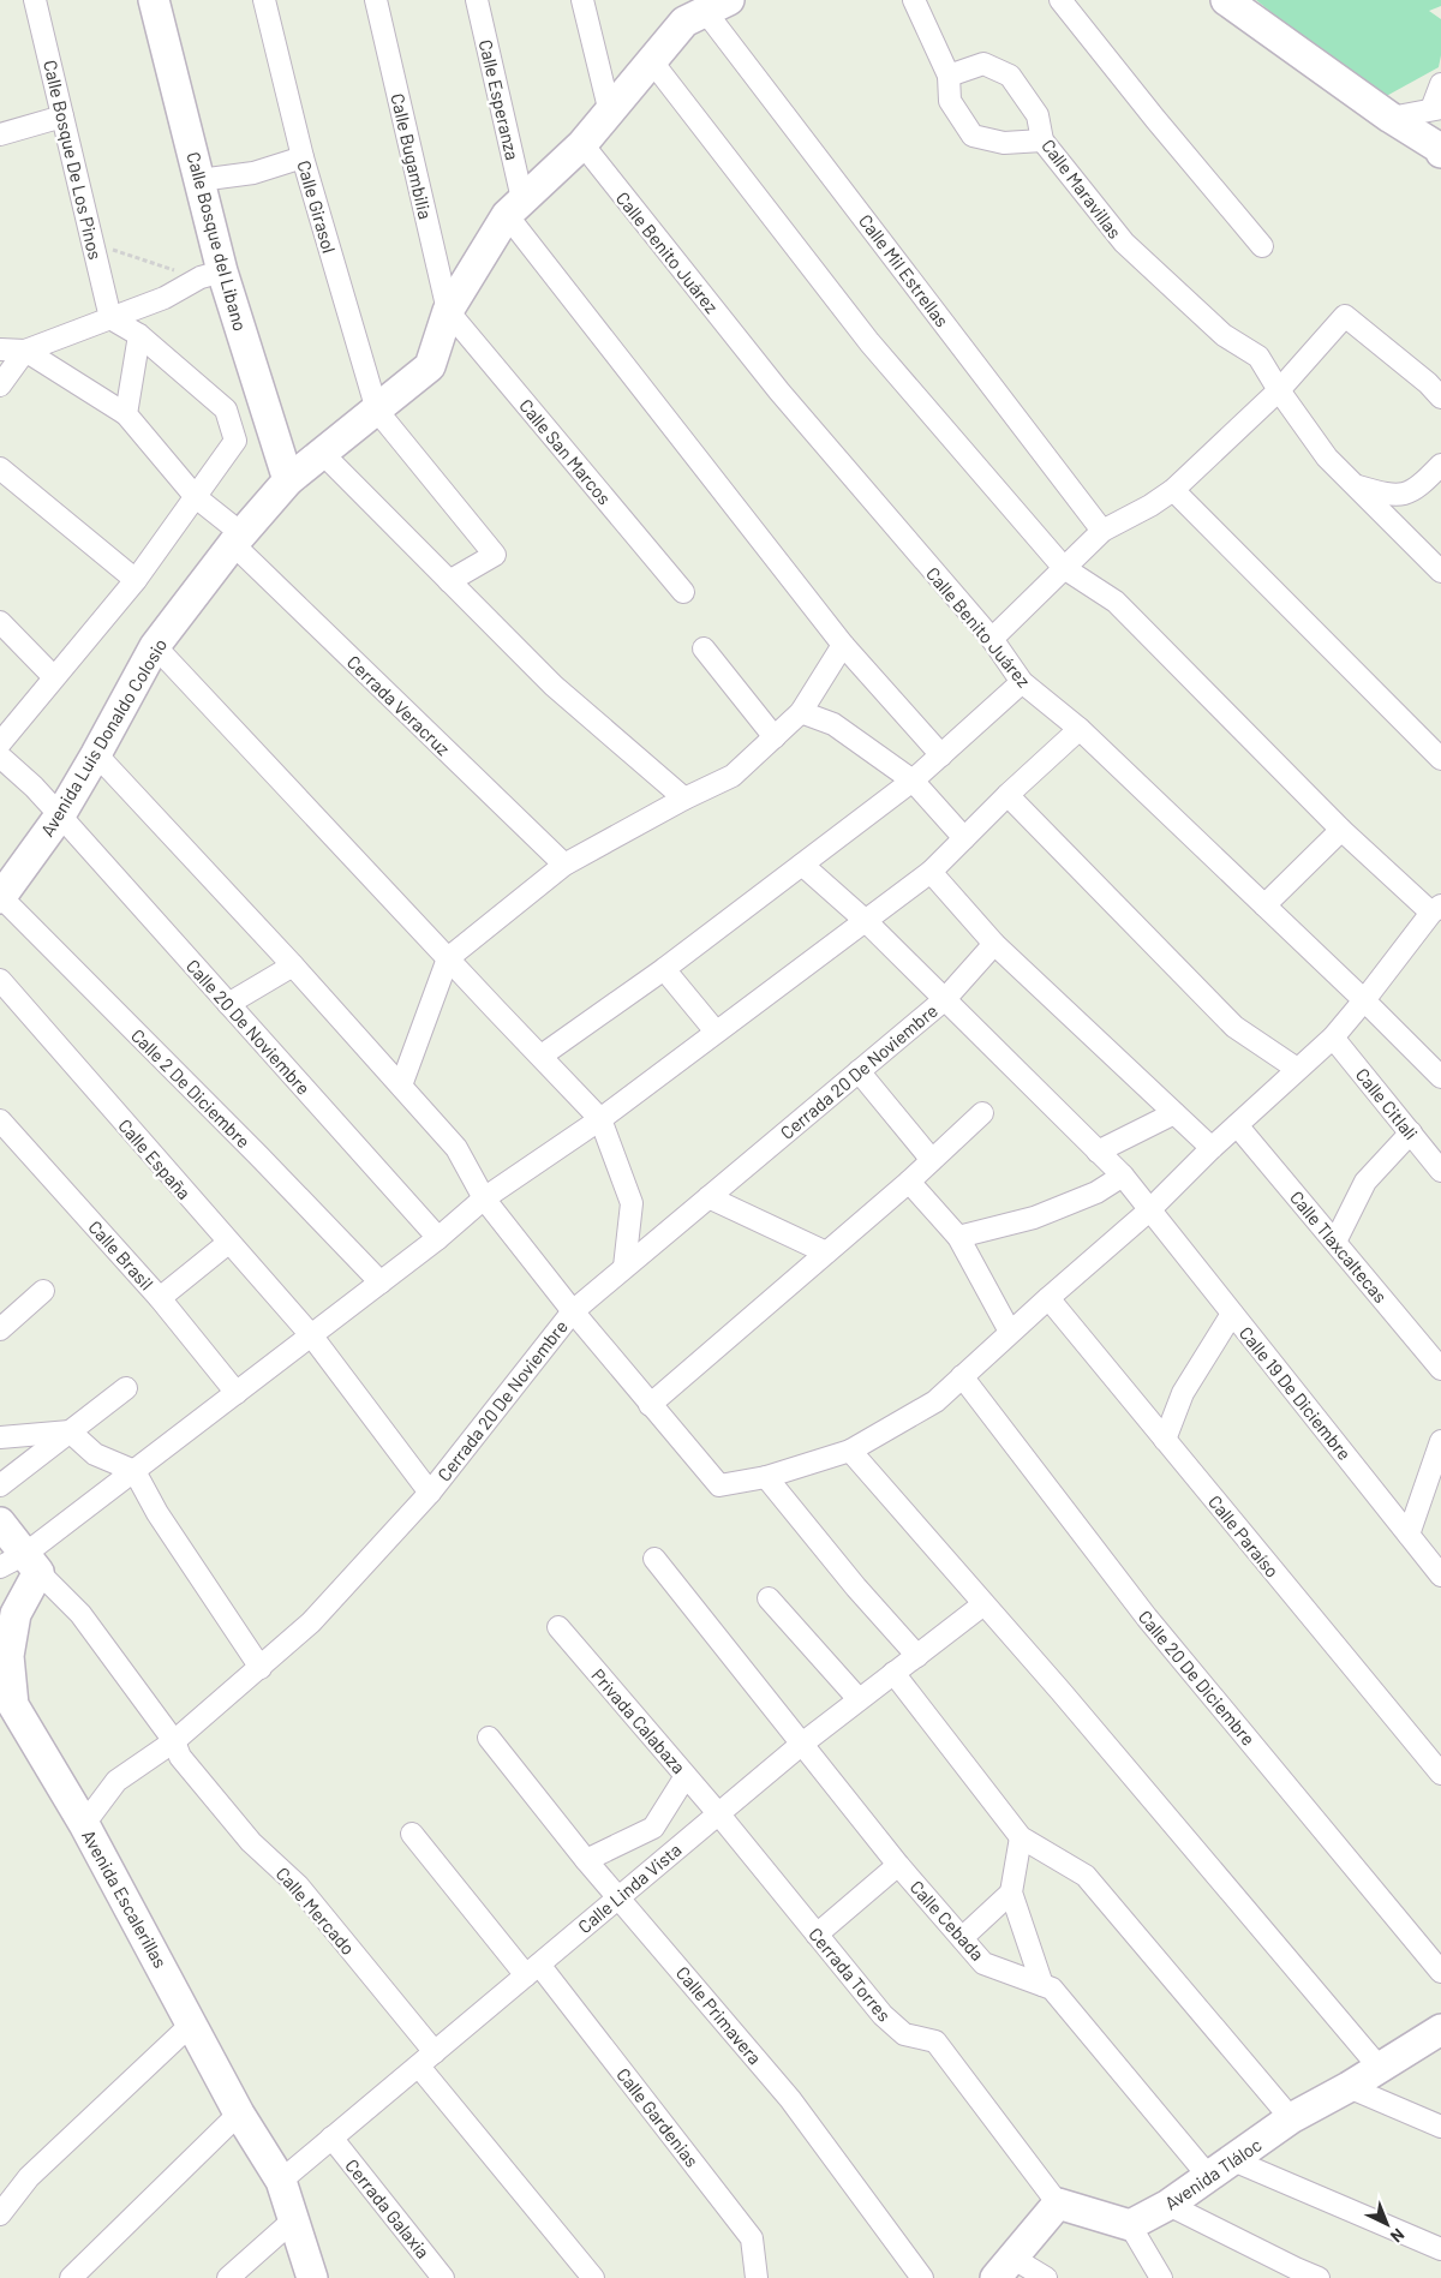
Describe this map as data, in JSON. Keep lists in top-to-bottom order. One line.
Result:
{"streets":{"main road":["Calle Bosque del Libano","Avenida Luis Donaldo Colosio","Avenida Escalerillas","Avenida Tláloc"],"street":["Calle Esperanza","Calle Bugambilia","Calle Bosque De Los Pinos","Calle Maravillas","Calle Girasol","Calle Benito Juárez","Calle Mil Estrellas","Calle San Marcos","Cerrada Veracruz","Calle 20 De Noviembre","Cerrada 20 De Noviembre","Calle 2 De Diciembre","Calle Citlali","Calle España","Calle Tlaxcaltecas","Calle Brasil","Calle 19 De Diciembre","Calle Paraíso","Calle 20 De Diciembre","Privada Calabaza","Calle Linda Vista","Calle Mercado","Calle Cebada","Cerrada Torres","Calle Primavera","Calle Gardenias","Cerrada Galaxia"]},"crossings":[["Calle Esperanza","Avenida Luis Donaldo Colosio"],["Calle Bugambilia","Calle San Marcos"],["Calle Bugambilia","Avenida Luis Donaldo Colosio"],["Calle Girasol","Avenida Luis Donaldo Colosio"],["Calle Bosque del Libano","Avenida Luis Donaldo Colosio"],["Calle Benito Juárez","Avenida Luis Donaldo Colosio"],["Calle Mil Estrellas","Avenida Luis Donaldo Colosio"],["Calle San Marcos","Avenida Luis Donaldo Colosio"],["Cerrada Veracruz","Avenida Luis Donaldo Colosio"],["Avenida Luis Donaldo Colosio","Calle 20 De Noviembre"],["Avenida Luis Donaldo Colosio","Calle 2 De Diciembre"],["Cerrada 20 De Noviembre","Calle España"],["Cerrada 20 De Noviembre","Calle 19 De Diciembre"],["Cerrada 20 De Noviembre","Avenida Escalerillas"],["Cerrada 20 De Noviembre","Calle Mercado"],["Privada Calabaza","Calle Linda Vista"],["Privada Calabaza","Cerrada Torres"],["Calle Linda Vista","Avenida Escalerillas"],["Calle Linda Vista","Calle Mercado"],["Calle Linda Vista","Calle Cebada"],["Calle Linda Vista","Cerrada Torres"],["Calle Linda Vista","Calle Primavera"],["Calle Linda Vista","Calle Gardenias"],["Calle Linda Vista","Cerrada Galaxia"],["Avenida Escalerillas","Calle Mercado"],["Calle Cebada","Avenida Tláloc"]],"north":"bottom right"}
